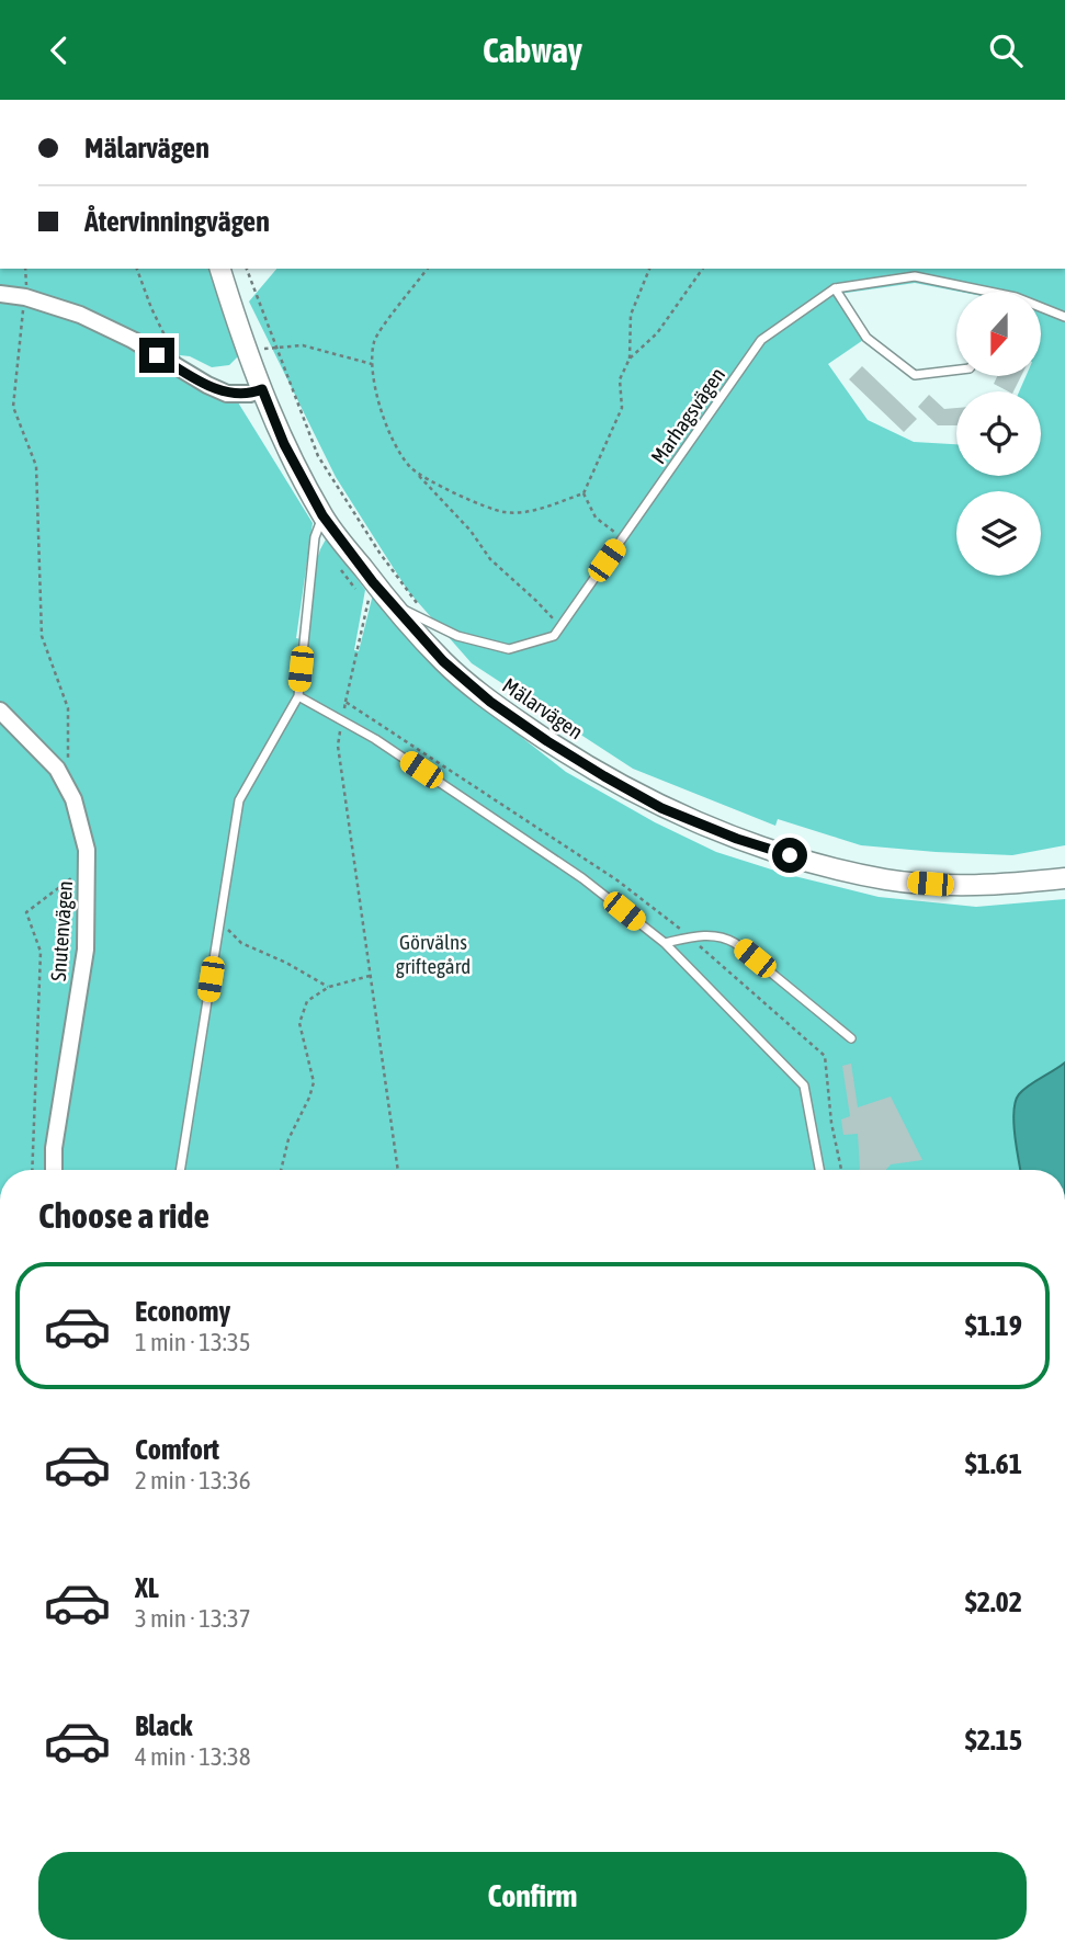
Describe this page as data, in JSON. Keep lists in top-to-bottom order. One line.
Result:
{"streets":{"street":["Mälarvägen","Snutenvägen"],"lane":["Marhagsvägen"]},"crossings":[["Marhagsvägen","Mälarvägen"]],"parks":["Görvälns griftegård"],"north":"bottom","page":{"header":"Cabway","banner":["Mälarvägen","Återvinningvägen"],"heading":"Choose a ride","list":[{"name":"Economy","note":"1 min · 13:35","value":"$1.19"},{"name":"Comfort","note":"2 min · 13:36","value":"$1.61"},{"name":"XL","note":"3 min · 13:37","value":"$2.02"},{"name":"Black","note":"4 min · 13:38","value":"$2.15"}],"buttons":"Confirm"}}
